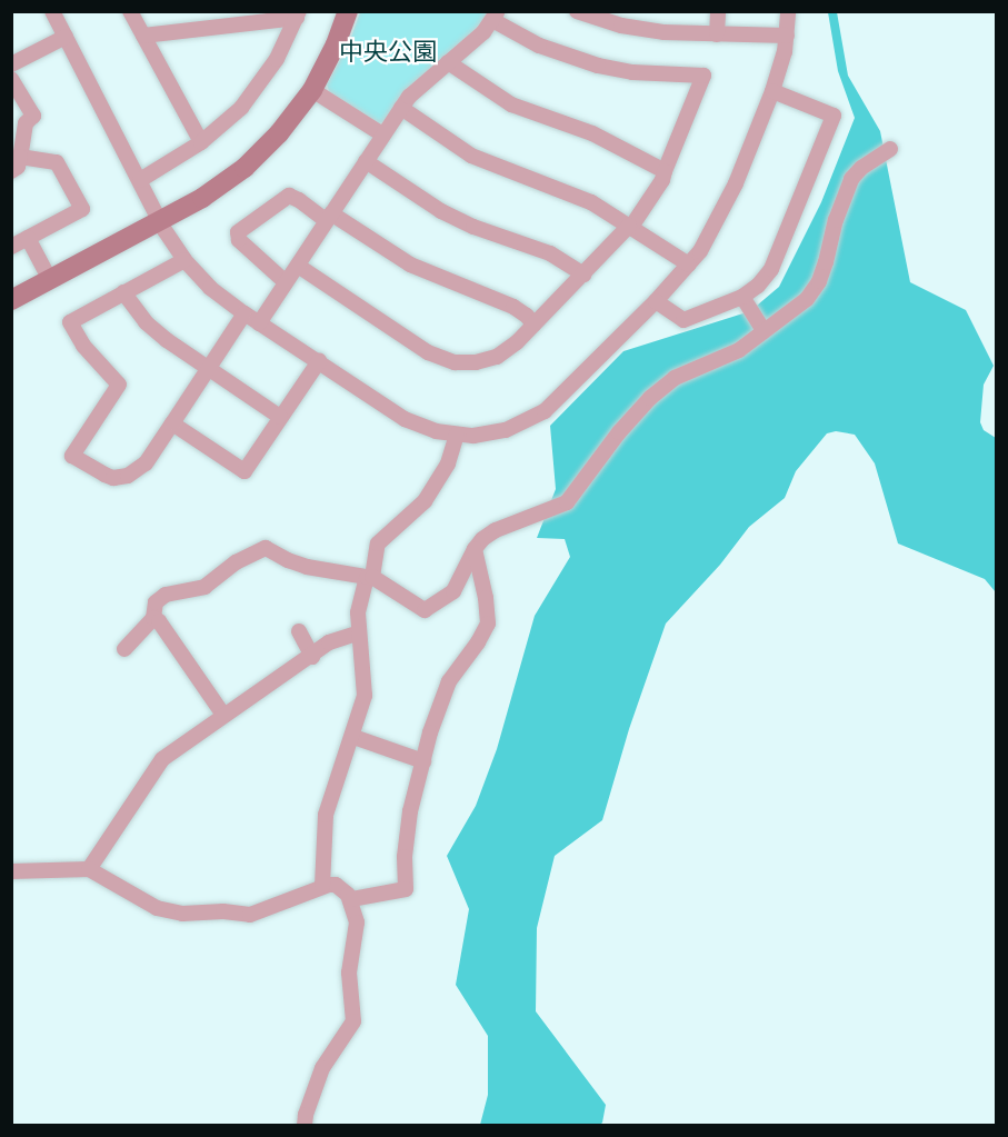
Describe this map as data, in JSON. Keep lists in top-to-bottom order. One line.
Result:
{"parks":["中央公園"]}
